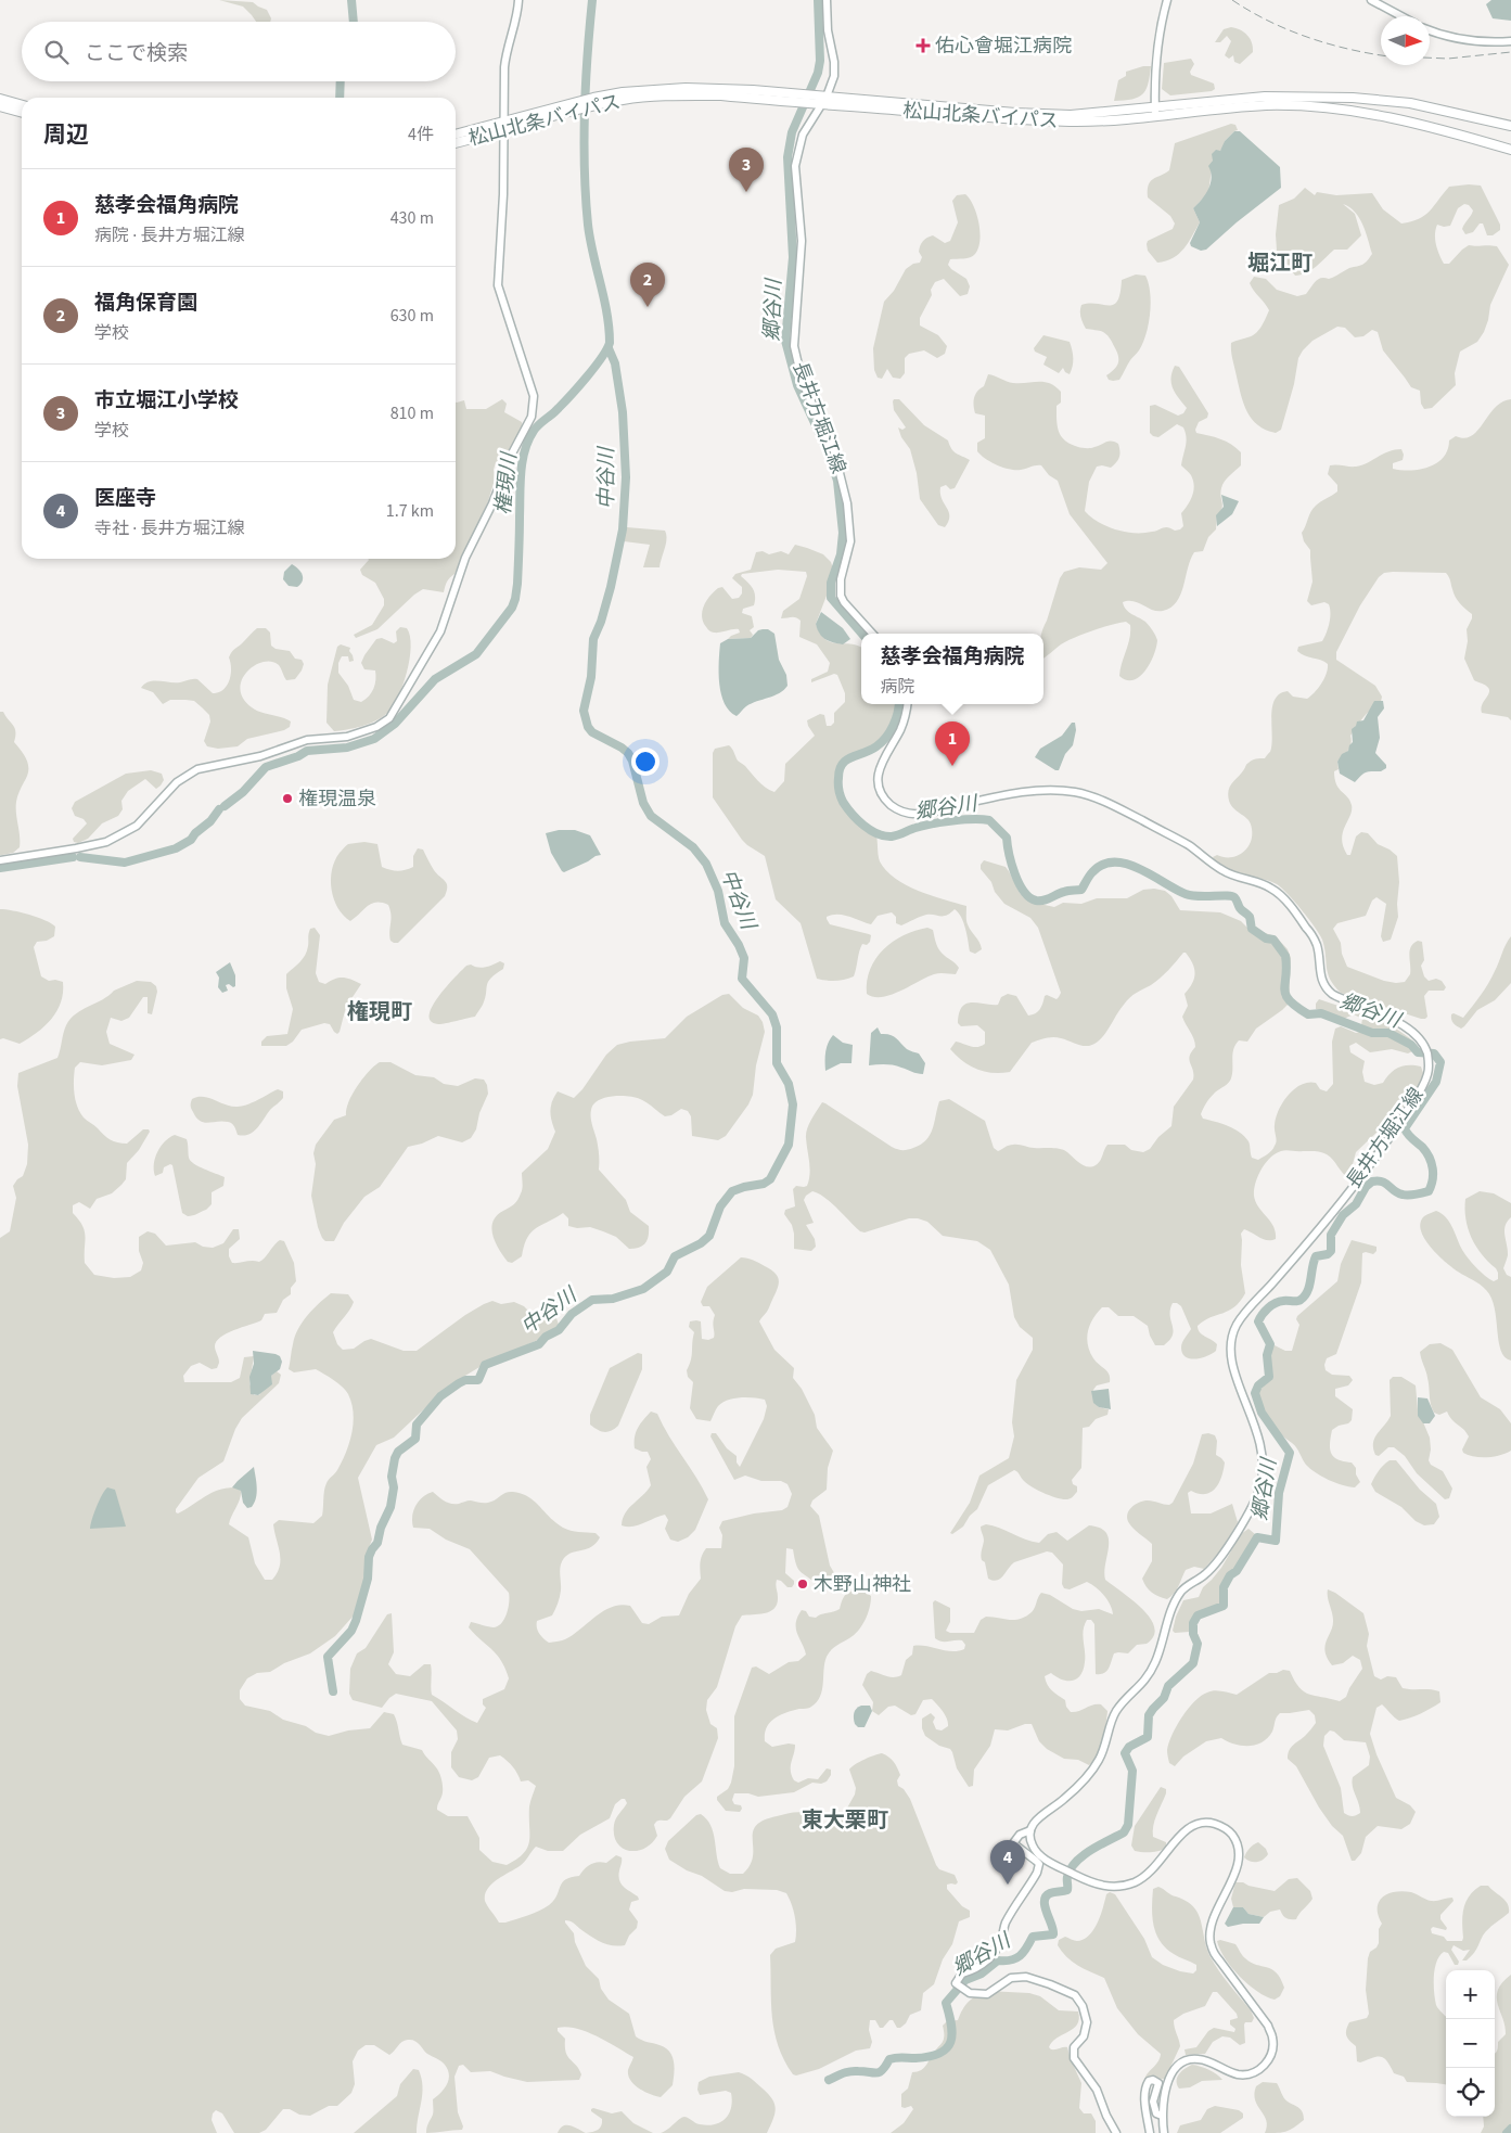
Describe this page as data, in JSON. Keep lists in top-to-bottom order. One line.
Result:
{"streets":{"highway":["松山北条バイパス"],"main road":["長井方堀江線"]},"crossings":[["松山北条バイパス","長井方堀江線"]],"districts":["堀江町","権現町","東大栗町"],"water":["郷谷川","中谷川","権現川"],"places":{"health":["佑心會堀江病院"],"other":["権現温泉","木野山神社"]},"north":"right","page":{"search":"ここで検索","heading":["周辺","4件"],"pins":["3","2","1","4"],"list":[{"mark":"1","name":"慈孝会福角病院","note":"病院 · 長井方堀江線","value":"430 m"},{"mark":"2","name":"福角保育園","note":"学校","value":"630 m"},{"mark":"3","name":"市立堀江小学校","note":"学校","value":"810 m"},{"mark":"4","name":"医座寺","note":"寺社 · 長井方堀江線","value":"1.7 km"}],"popup":["慈孝会福角病院","病院"],"map_buttons":["+","−"]}}
